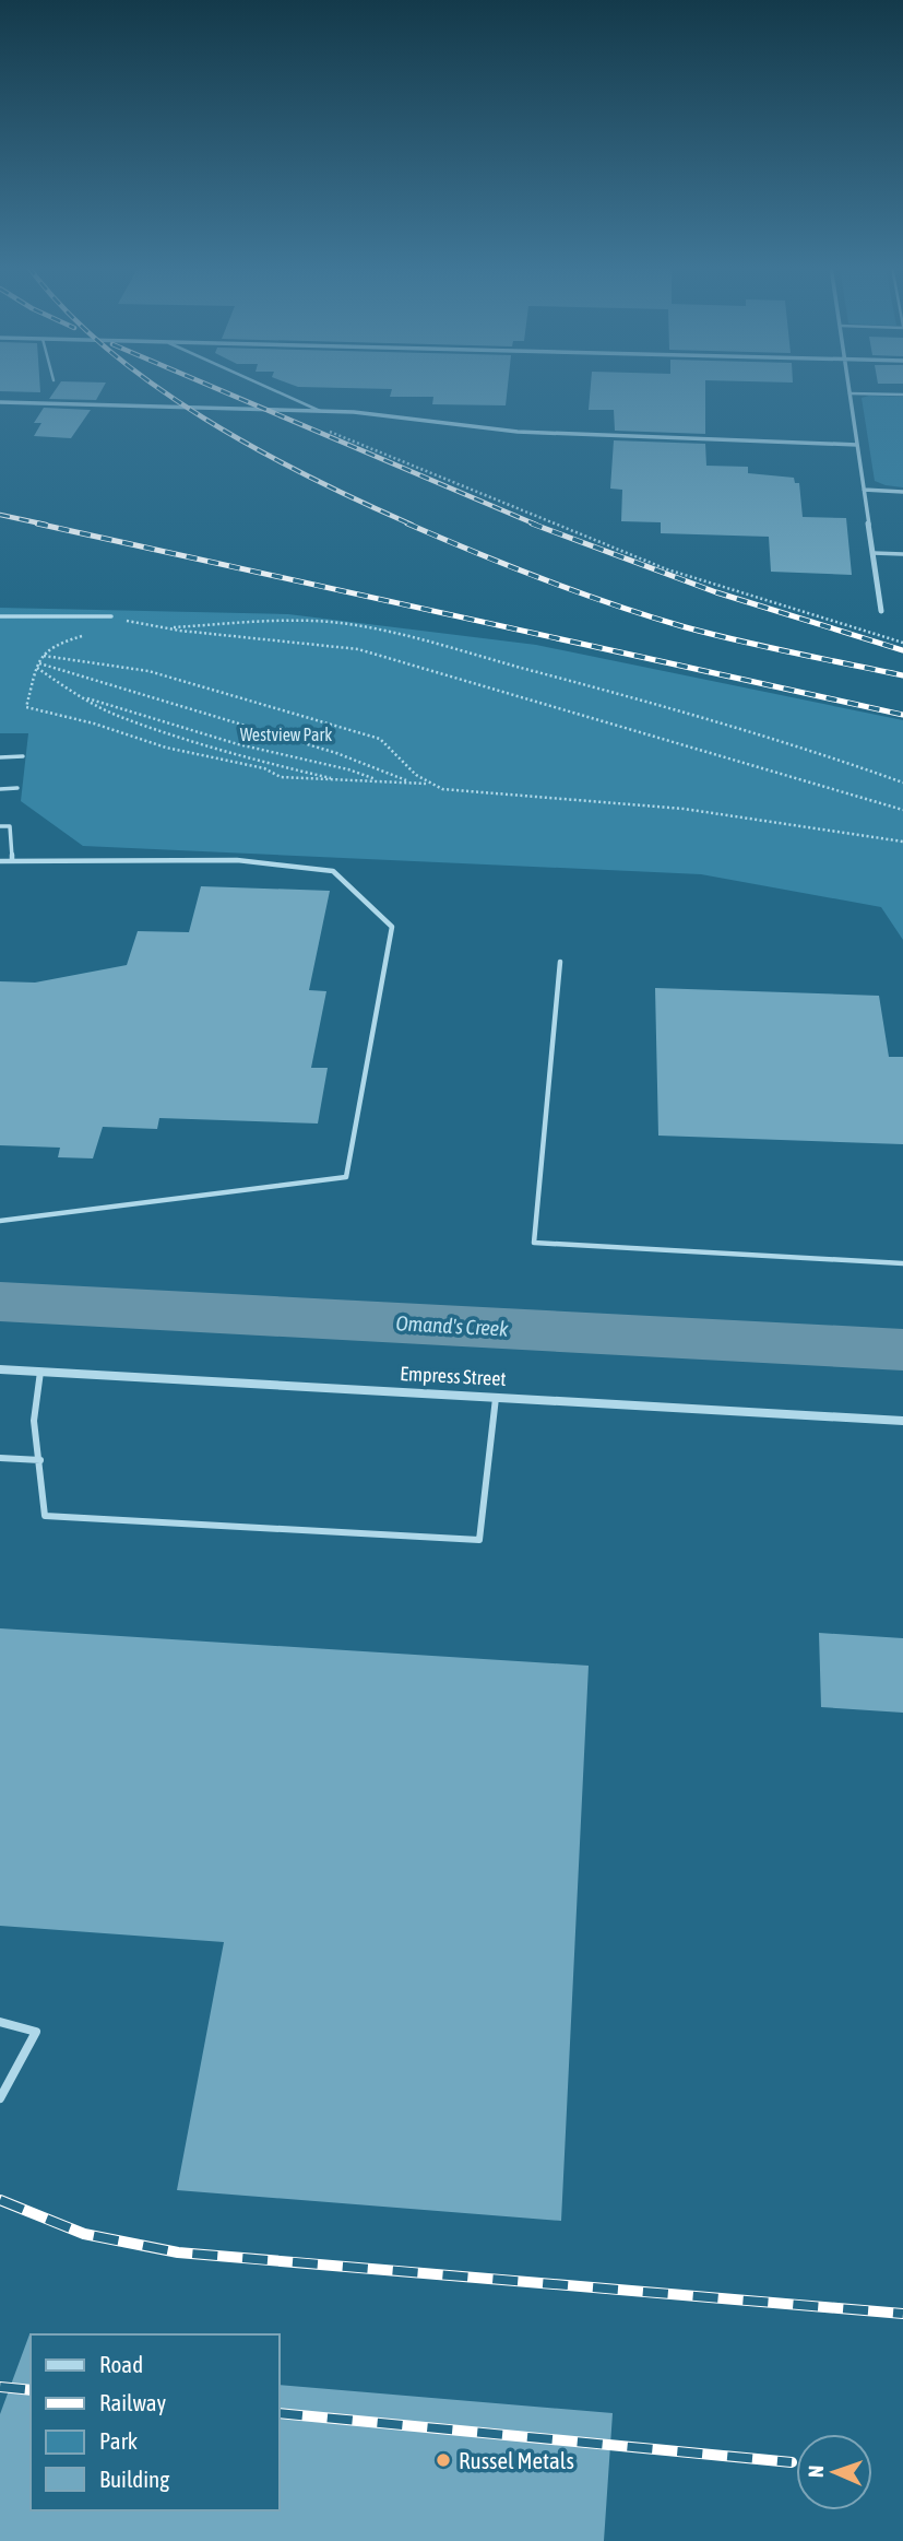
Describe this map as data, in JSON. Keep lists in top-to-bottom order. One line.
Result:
{"streets":{"street":["Empress Street"]},"water":["Omand's Creek"],"parks":["Westview Park"],"places":["Russel Metals"],"legend":["Road","Railway","Park","Building"],"north":"left"}
